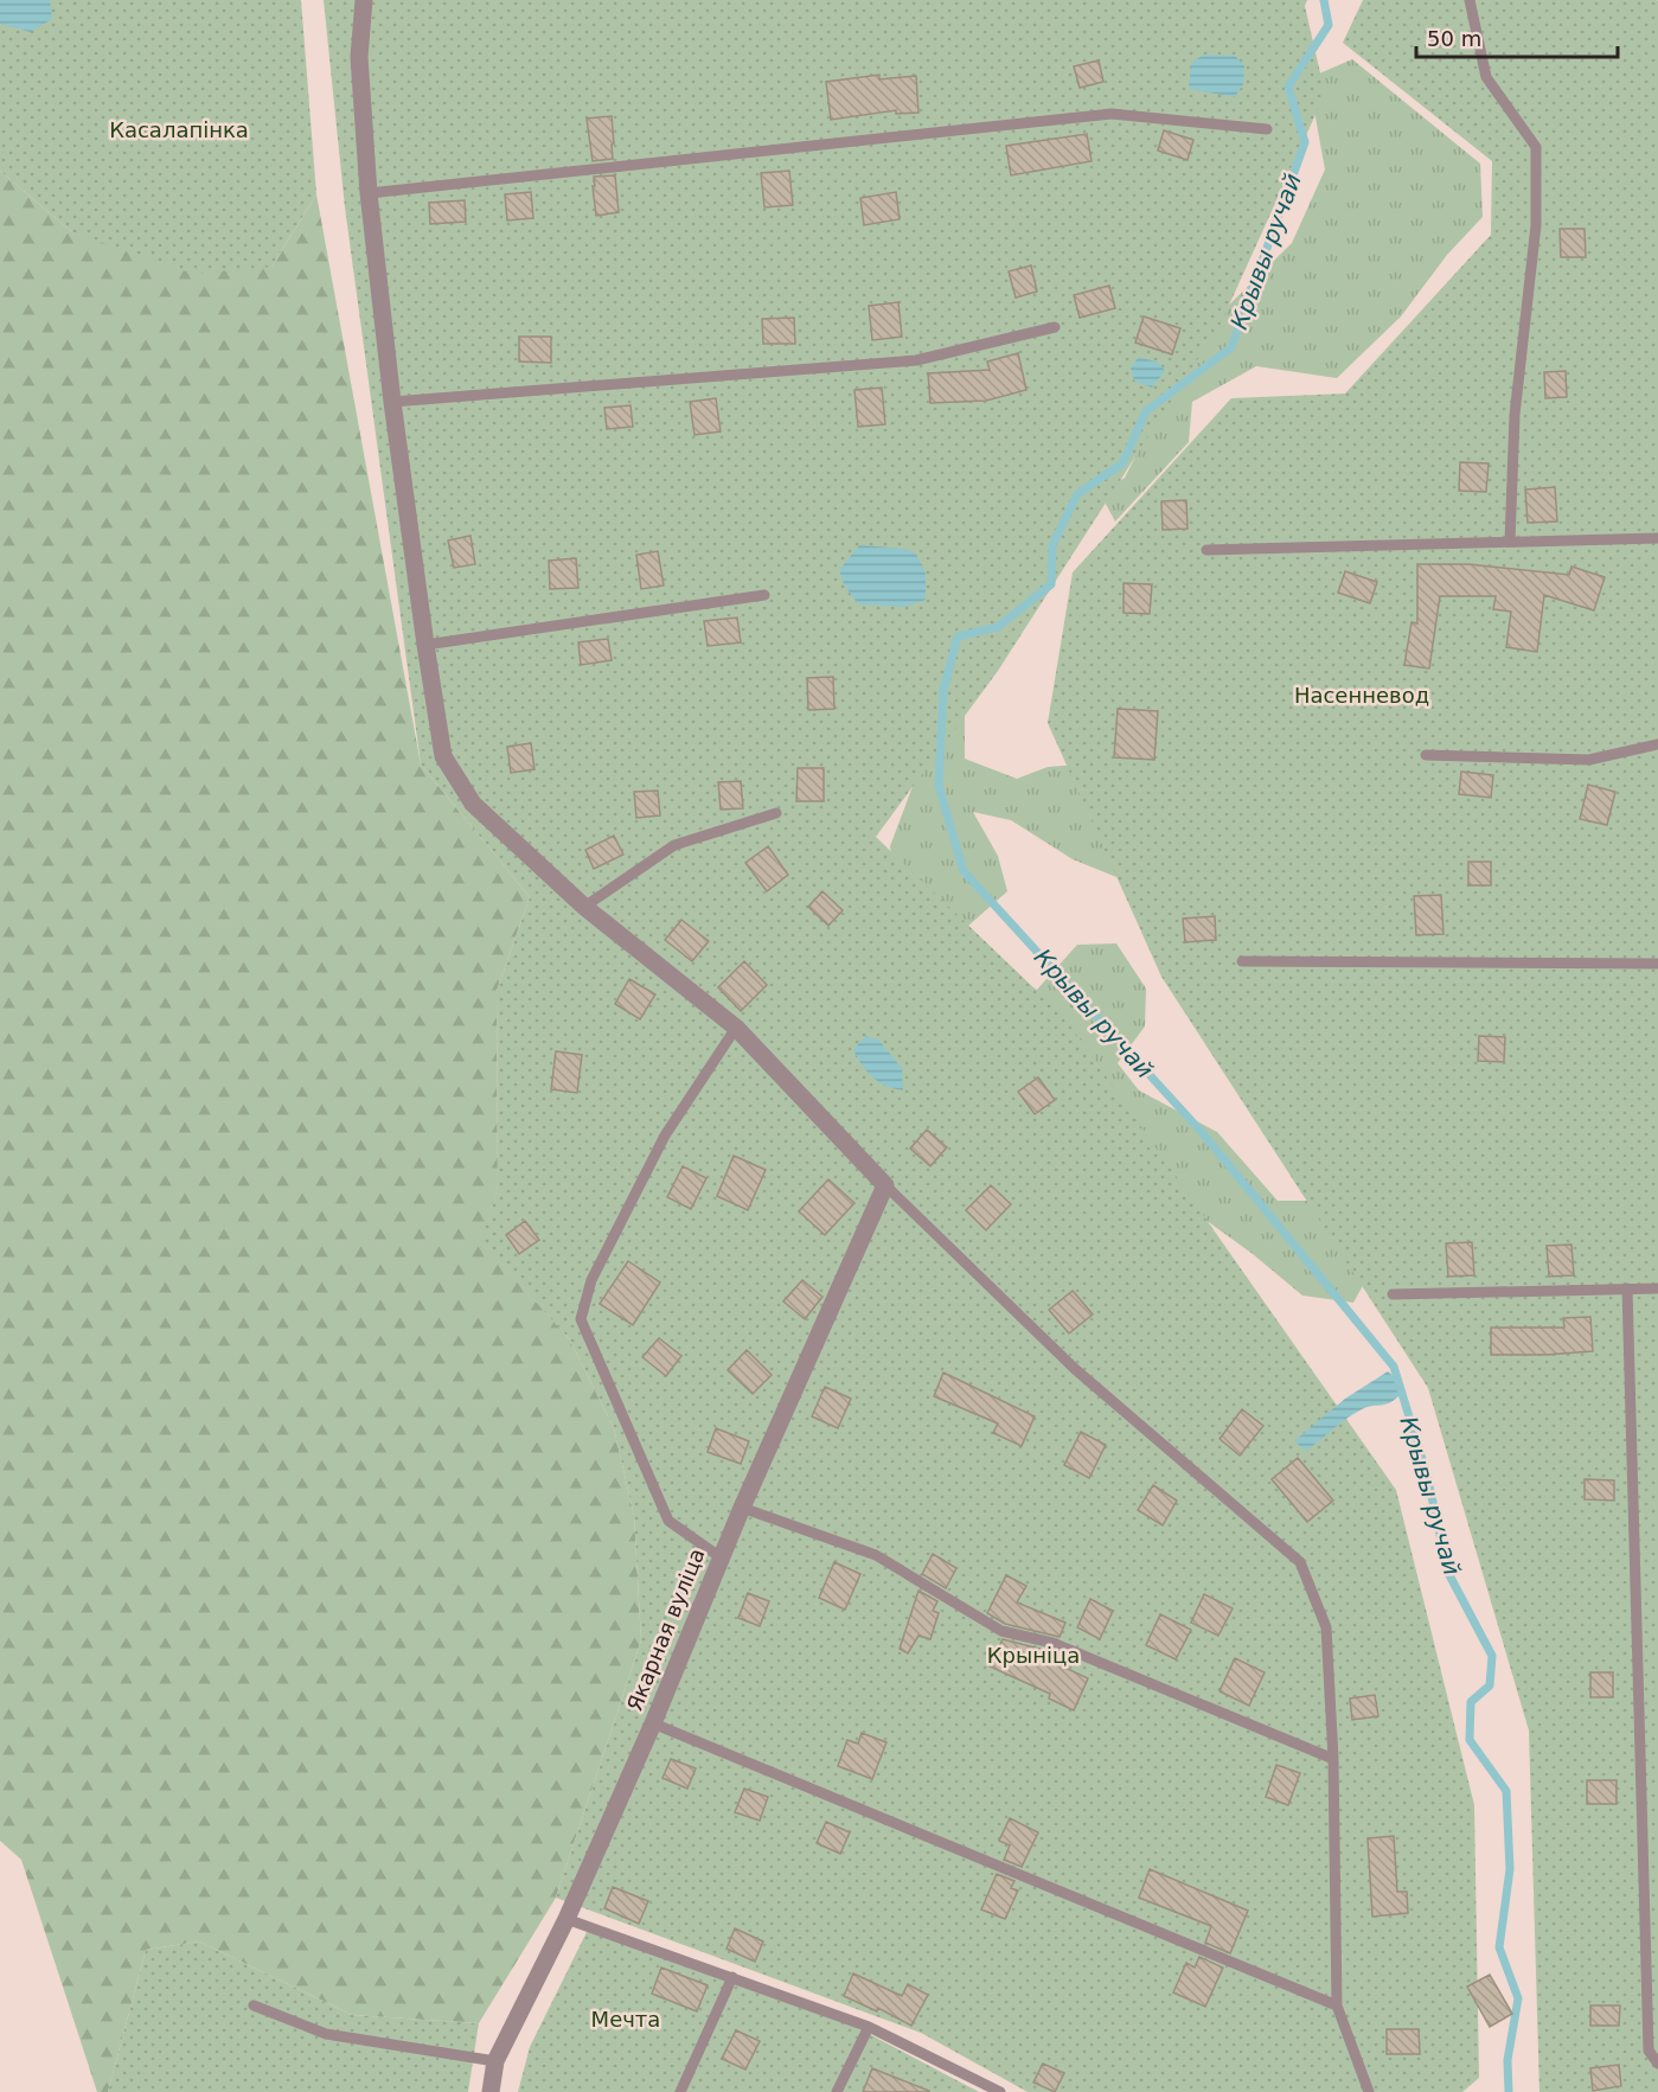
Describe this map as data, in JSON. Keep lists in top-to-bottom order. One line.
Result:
{"streets":{"street":["Якарная вуліца"]},"water":["Крывы ручай"],"parks":["Касалапінка","Насенневод","Крыніца","Мечта"],"scale_bar":"50 m"}
